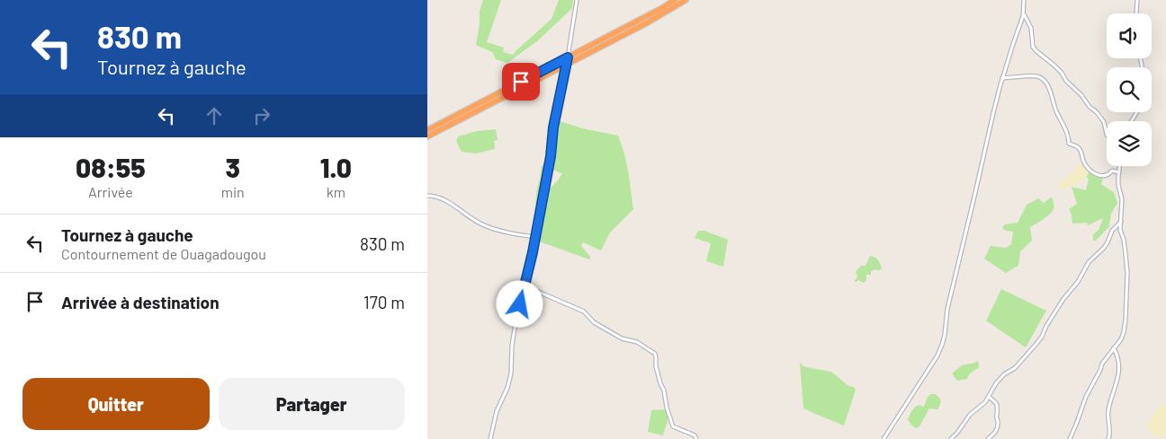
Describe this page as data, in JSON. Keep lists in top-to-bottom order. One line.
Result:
{"page":{"turn":["830 m","Tournez à gauche"],"eta":["08:55","Arrivée","3","min","1.0","km"],"list":[{"name":"Tournez à gauche","note":"Contournement de Ouagadougou","value":"830 m"},{"name":"Arrivée à destination","value":"170 m"}],"buttons":["Quitter","Partager"]}}
